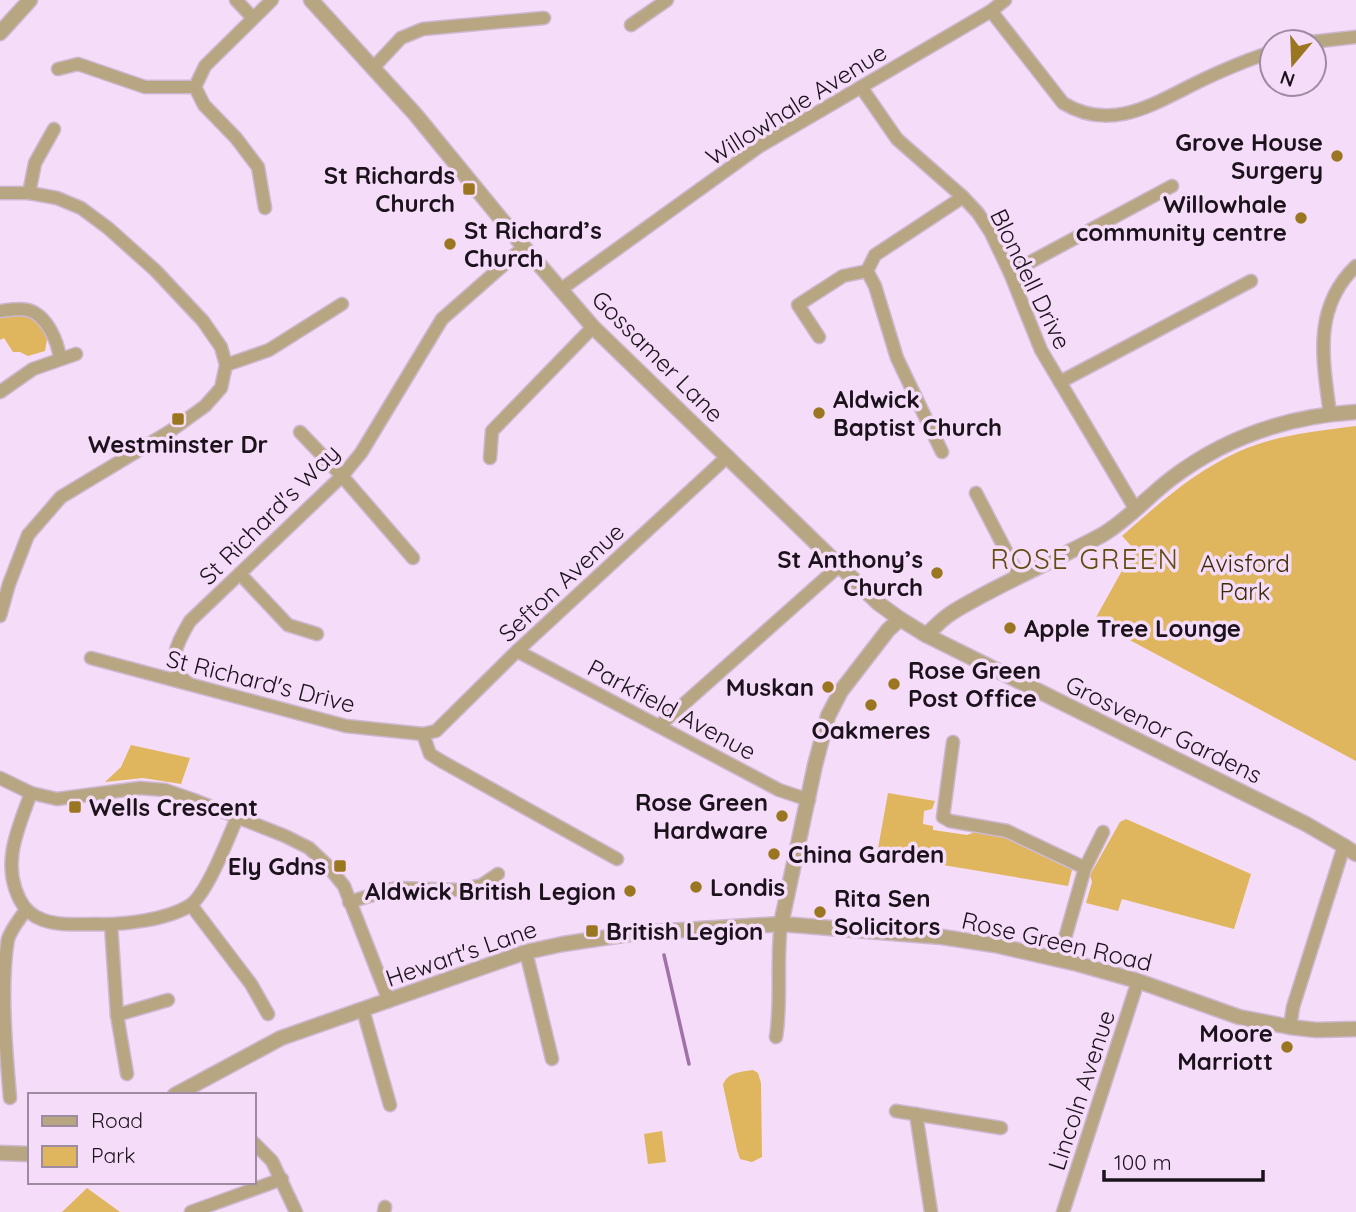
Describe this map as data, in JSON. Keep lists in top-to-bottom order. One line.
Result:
{"streets":{"street":["Willowhale Avenue","Blondell Drive","Gossamer Lane","St Richard's Way","Sefton Avenue","St Richard's Drive","Parkfield Avenue","Grosvenor Gardens","Rose Green Road","Hewart's Lane","Lincoln Avenue"]},"crossings":[["Willowhale Avenue","Blondell Drive"],["Willowhale Avenue","Gossamer Lane"],["Gossamer Lane","St Richard's Way"],["Gossamer Lane","Sefton Avenue"],["Gossamer Lane","Grosvenor Gardens"],["St Richard's Way","St Richard's Drive"],["Sefton Avenue","St Richard's Drive"],["Sefton Avenue","Parkfield Avenue"],["Rose Green Road","Hewart's Lane"],["Rose Green Road","Lincoln Avenue"]],"districts":["ROSE GREEN"],"parks":["Avisford Park"],"places":{"other":["Grove House Surgery","Willowhale community centre","St Richard’s Church","Aldwick Baptist Church","St Anthony’s Church","Apple Tree Lounge","Rose Green Post Office","Muskan","Oakmeres","Rose Green Hardware","China Garden","Londis","Aldwick British Legion","Rita Sen Solicitors","Moore Marriott"],"transit":["St Richards Church","Westminster Dr","Wells Crescent","Ely Gdns","British Legion"]},"legend":["Road","Park"],"scale_bar":"100 m","north":"bottom"}
